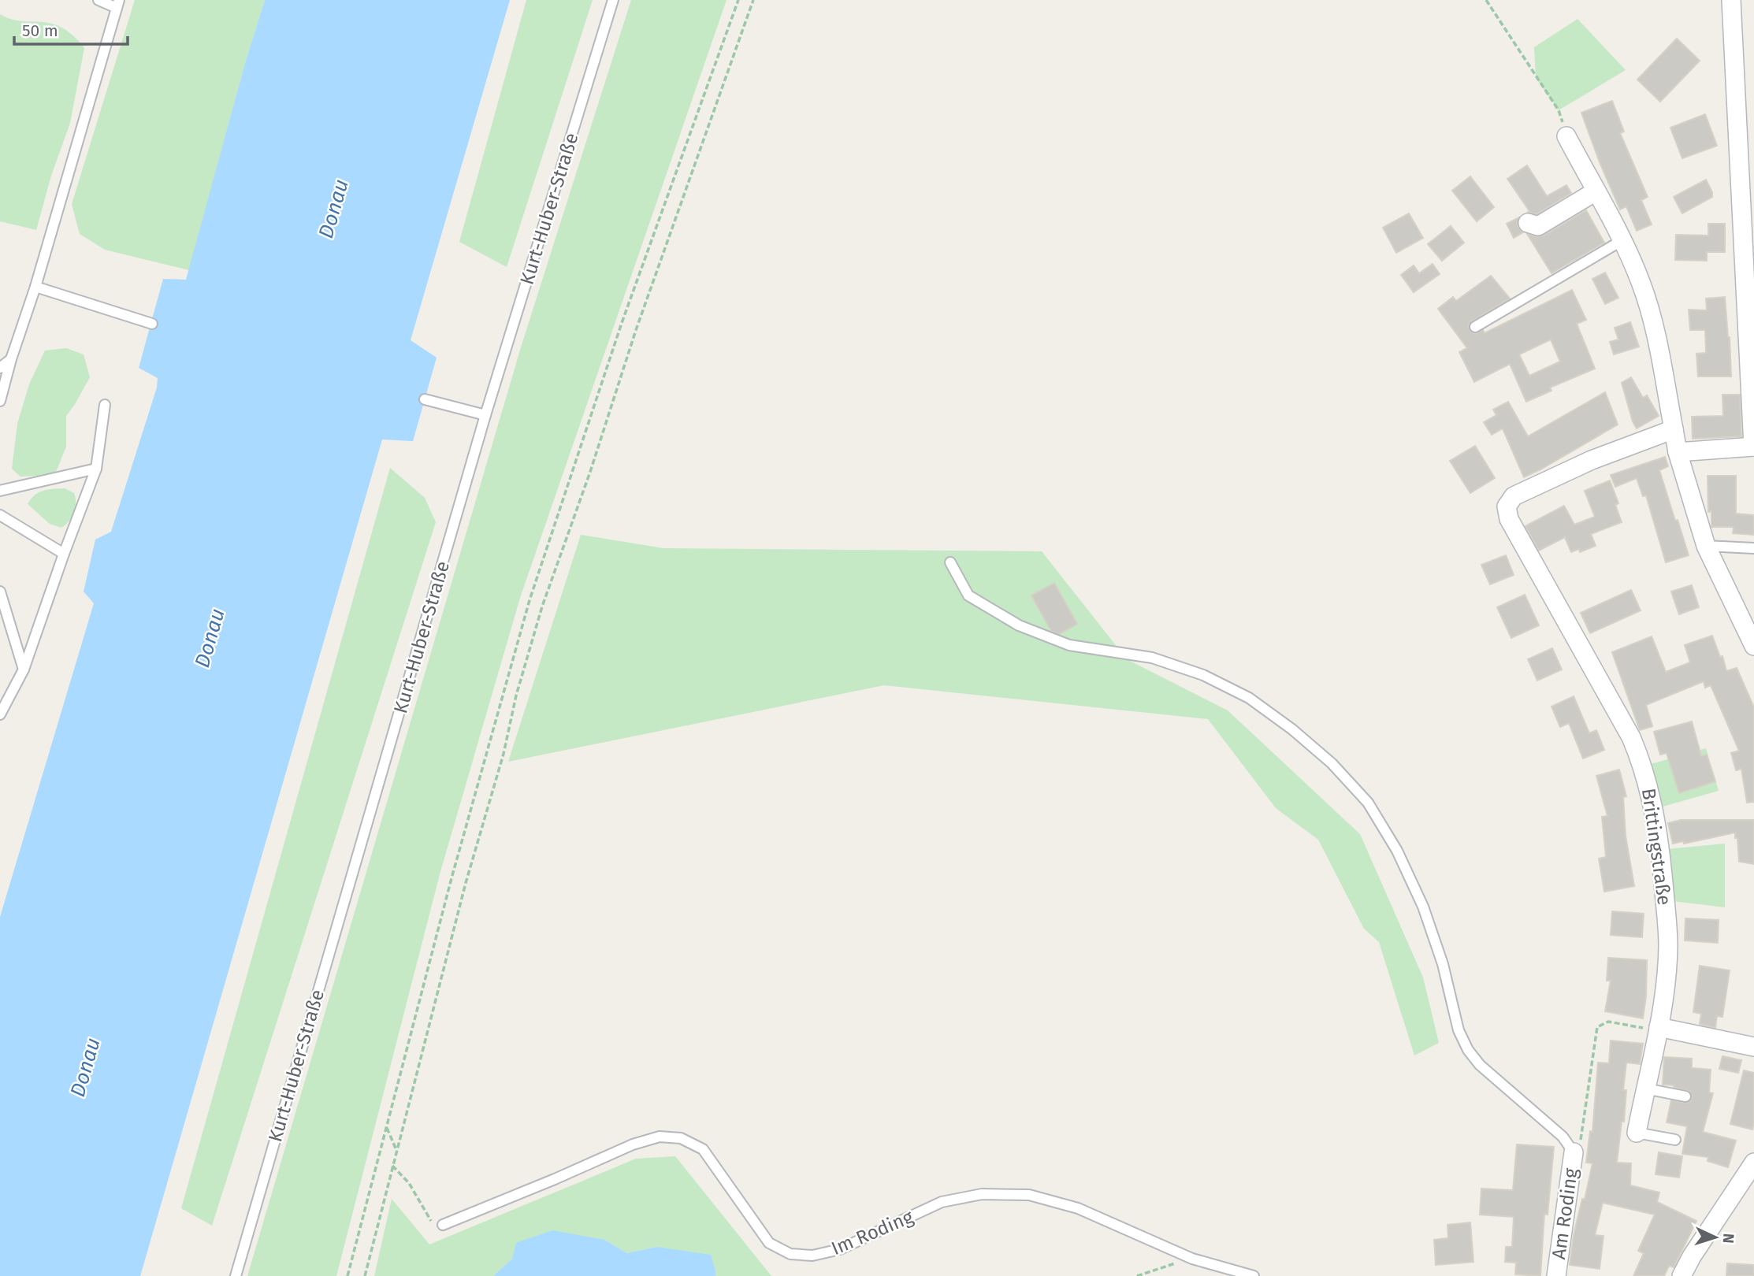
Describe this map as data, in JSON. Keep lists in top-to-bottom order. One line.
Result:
{"streets":{"street":["Brittingstraße","Am Roding"],"lane":["Kurt-Huber-Straße","Im Roding"]},"water":["Donau"],"scale_bar":"50 m","north":"right"}
